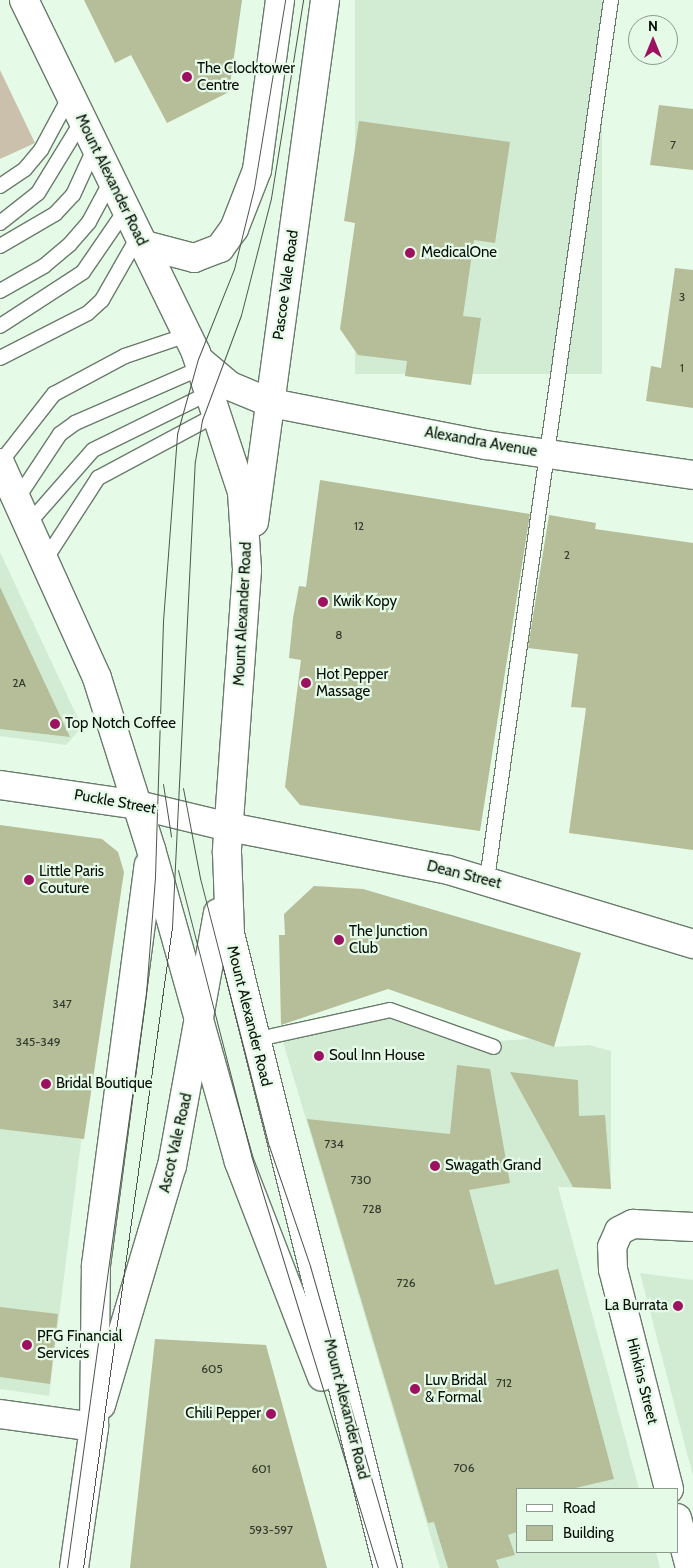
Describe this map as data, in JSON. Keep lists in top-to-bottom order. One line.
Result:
{"streets":{"main road":["Mount Alexander Road","Pascoe Vale Road","Alexandra Avenue","Puckle Street","Dean Street","Ascot Vale Road","Hinkins Street"]},"crossings":[["Mount Alexander Road","Pascoe Vale Road"],["Mount Alexander Road","Alexandra Avenue"],["Mount Alexander Road","Puckle Street"],["Mount Alexander Road","Dean Street"],["Mount Alexander Road","Ascot Vale Road"],["Pascoe Vale Road","Alexandra Avenue"],["Puckle Street","Dean Street"],["Puckle Street","Ascot Vale Road"],["Dean Street","Ascot Vale Road"]],"places":["The Clocktower Centre","MedicalOne","Kwik Kopy","Hot Pepper Massage","Top Notch Coffee","Little Paris Couture","The Junction Club","Soul Inn House","Bridal Boutique","Swagath Grand","La Burrata","PFG Financial Services","Luv Bridal & Formal","Chili Pepper"],"house_numbers":["7","3","1","12","2","8","2A","347","345-349","734","730","728","726","605","712","706","601","593-597"],"legend":["Road","Building"],"north":"top"}
